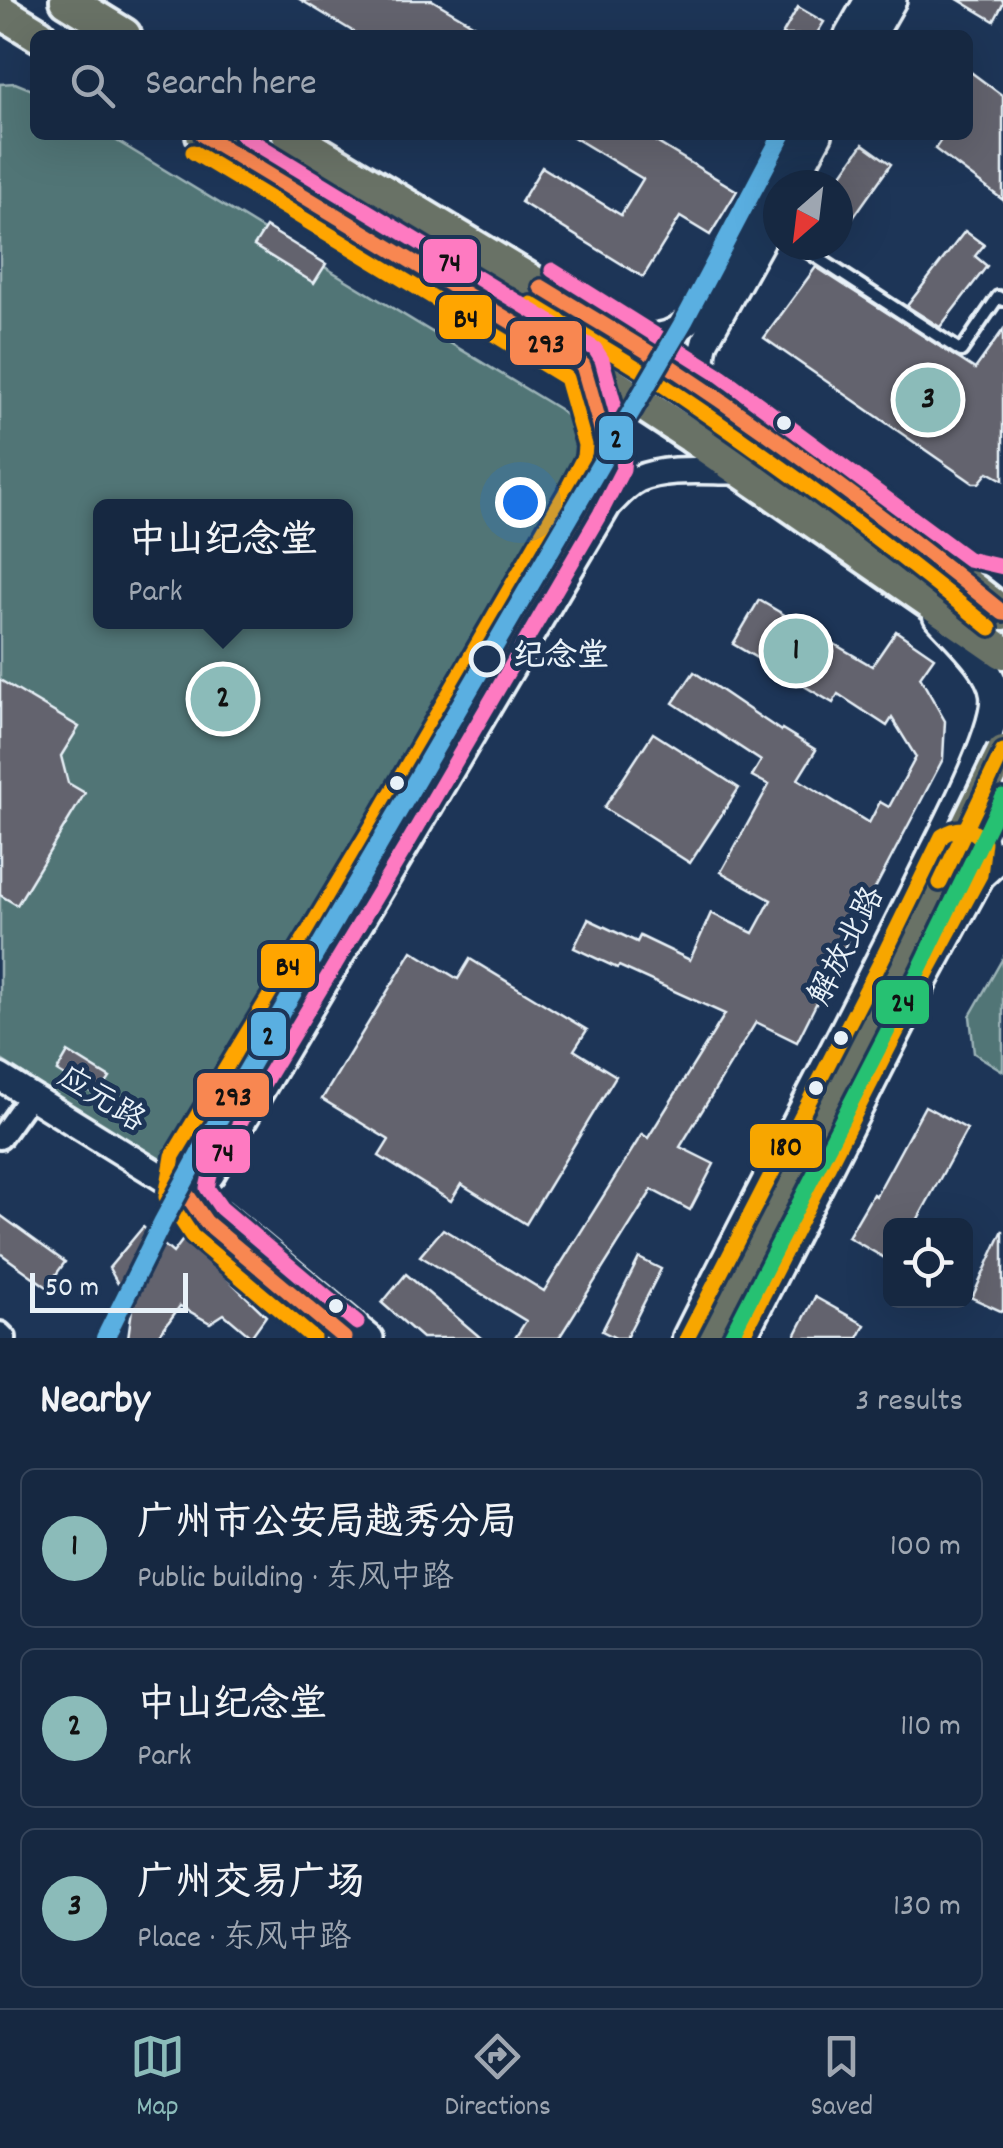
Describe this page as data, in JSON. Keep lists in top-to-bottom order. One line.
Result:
{"streets":{"main road":["解放北路"],"street":["应元路"]},"places":["纪念堂"],"lines":["transit line 2","transit line 293","transit line 74","transit line B4","transit line 180","transit line 24"],"scale_bar":"50 m","north":"bottom left","page":{"search":"Search here","pins":["3","1","2"],"popup":["中山纪念堂","Park"],"scale":"50 m","heading":["Nearby","3 results"],"list":[{"mark":"1","name":"广州市公安局越秀分局","note":"Public building · 东风中路","value":"100 m"},{"mark":"2","name":"中山纪念堂","note":"Park","value":"110 m"},{"mark":"3","name":"广州交易广场","note":"Place · 东风中路","value":"130 m"}],"nav":["Map","Directions","Saved"]}}
